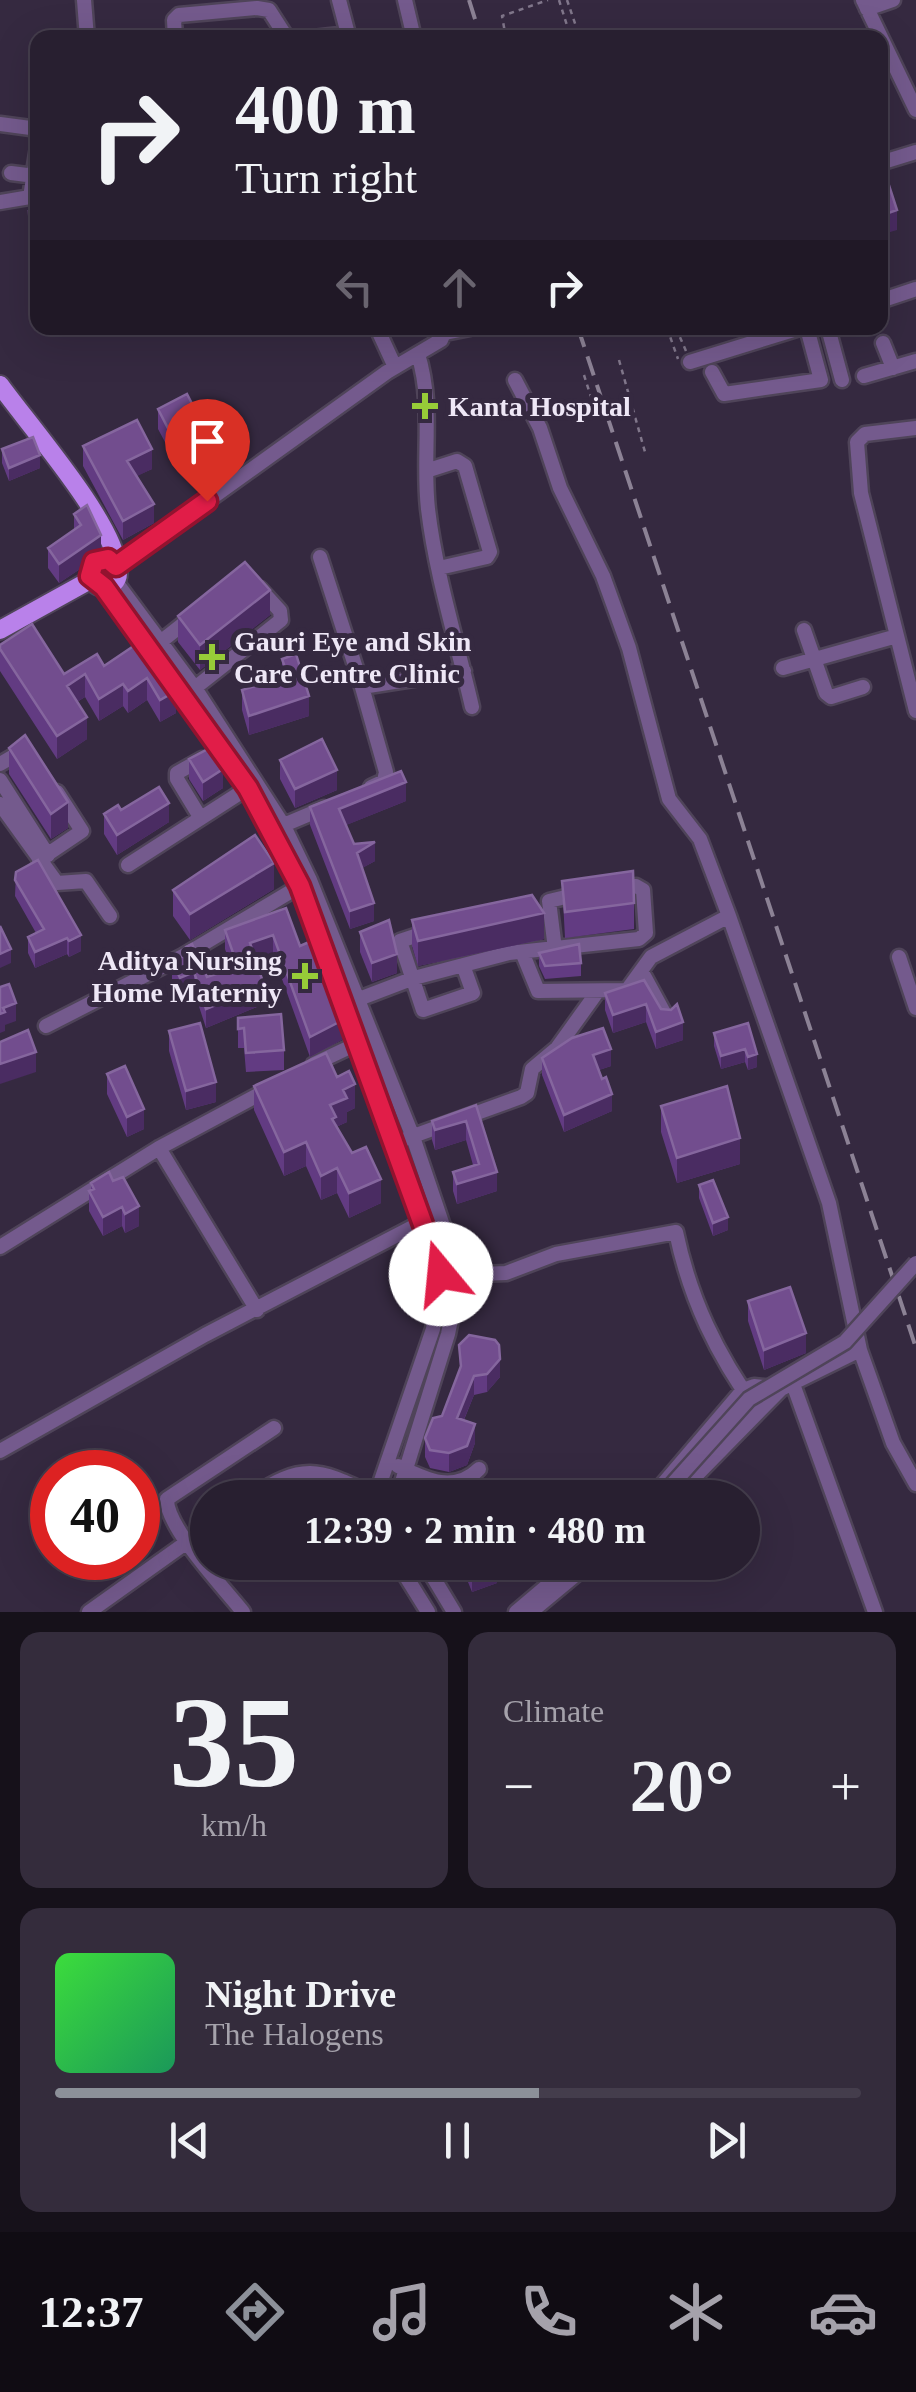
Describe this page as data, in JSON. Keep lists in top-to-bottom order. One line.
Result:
{"places":{"health":["Kanta Hospital","Gauri Eye and Skin Care Centre Clinic","Aditya Nursing Home Materniy"]},"page":{"turn":["400 m","Turn right"],"limit":"40","trip":"12:39 · 2 min · 480 m","tile":[["35","km/h"],"Climate"],"heat":["−","20°","+"],"song":["Night Drive","The Halogens"],"tabs":"12:37"}}
